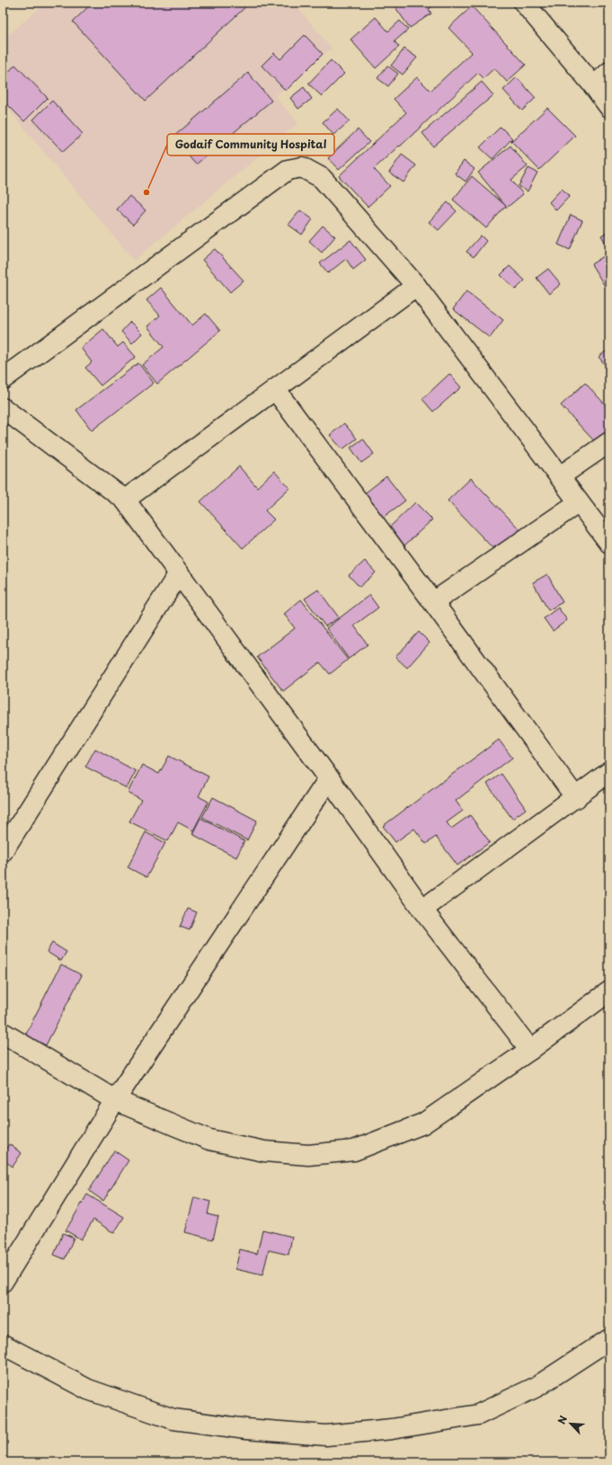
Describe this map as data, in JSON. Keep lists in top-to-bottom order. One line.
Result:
{"places":["Godaif Community Hospital"],"north":"top left"}
